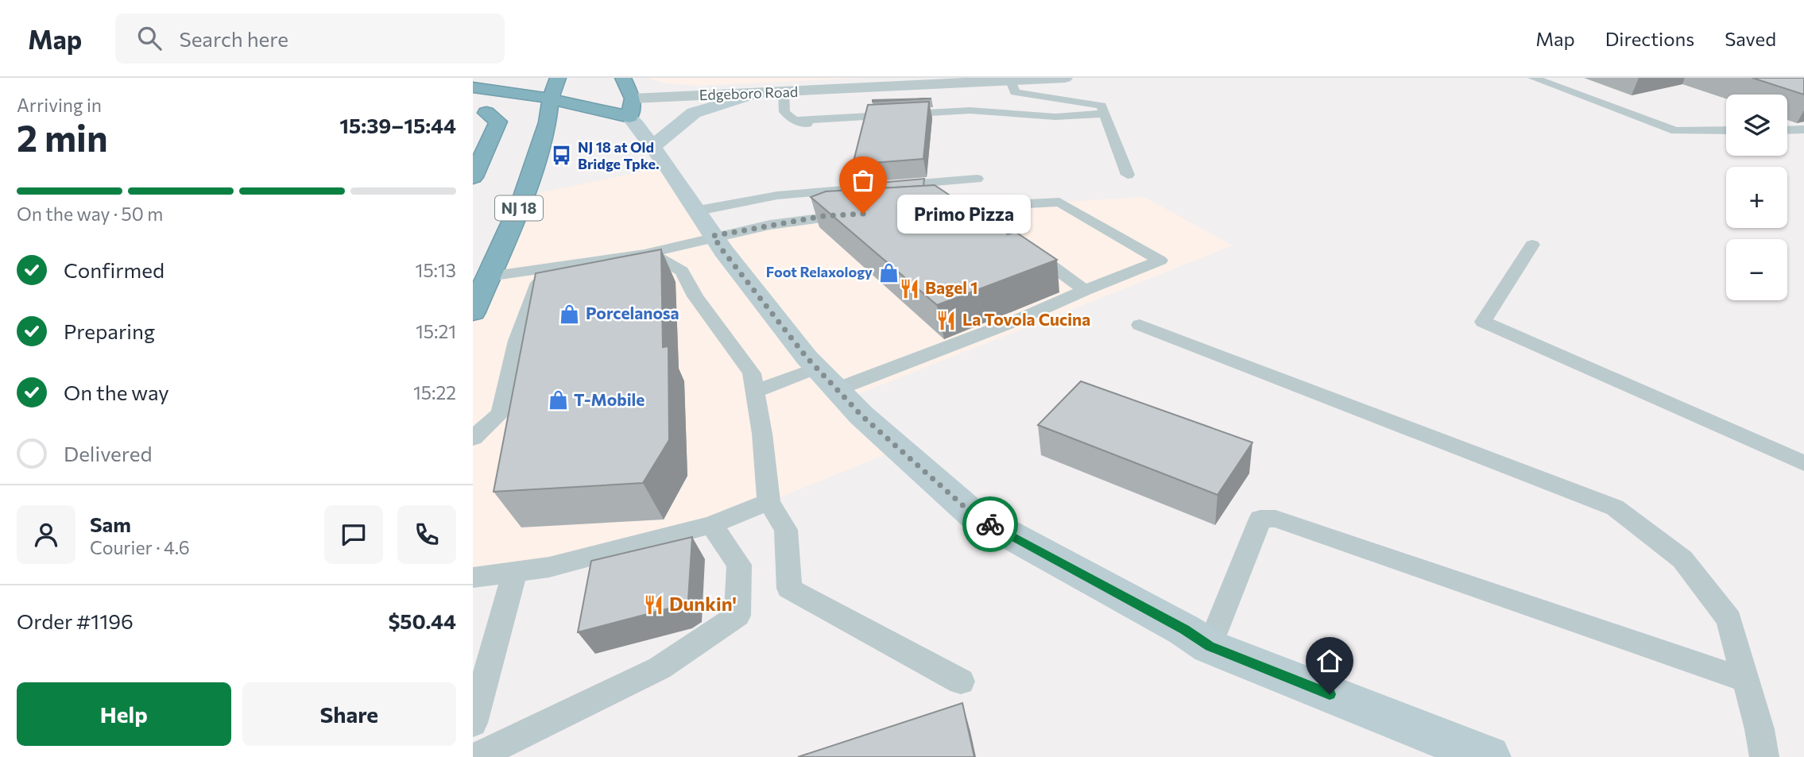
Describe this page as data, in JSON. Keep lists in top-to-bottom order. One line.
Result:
{"streets":{"highway":["NJ 18"],"street":["Edgeboro Road"]},"places":{"bus stop":["NJ 18 at Old Bridge Tpke."],"other":["Primo Pizza"],"shop":["Foot Relaxology","Porcelanosa","T-Mobile"],"restaurant":["Bagel 1","La Tovola Cucina","Dunkin'"]},"page":{"header":"Map","search":"Search here","nav":["Map","Directions","Saved"],"heading":["2 min","Arriving in","15:39–15:44"],"panel":["Sam","Courier · 4.6","Order #1196","$50.44"],"map_buttons":["+","−"],"bar":"On the way · 50 m","bubble":"Primo Pizza","list":[["Confirmed","15:13"],["Preparing","15:21"],["On the way","15:22"],"Delivered"],"buttons":["Help","Share"]}}
